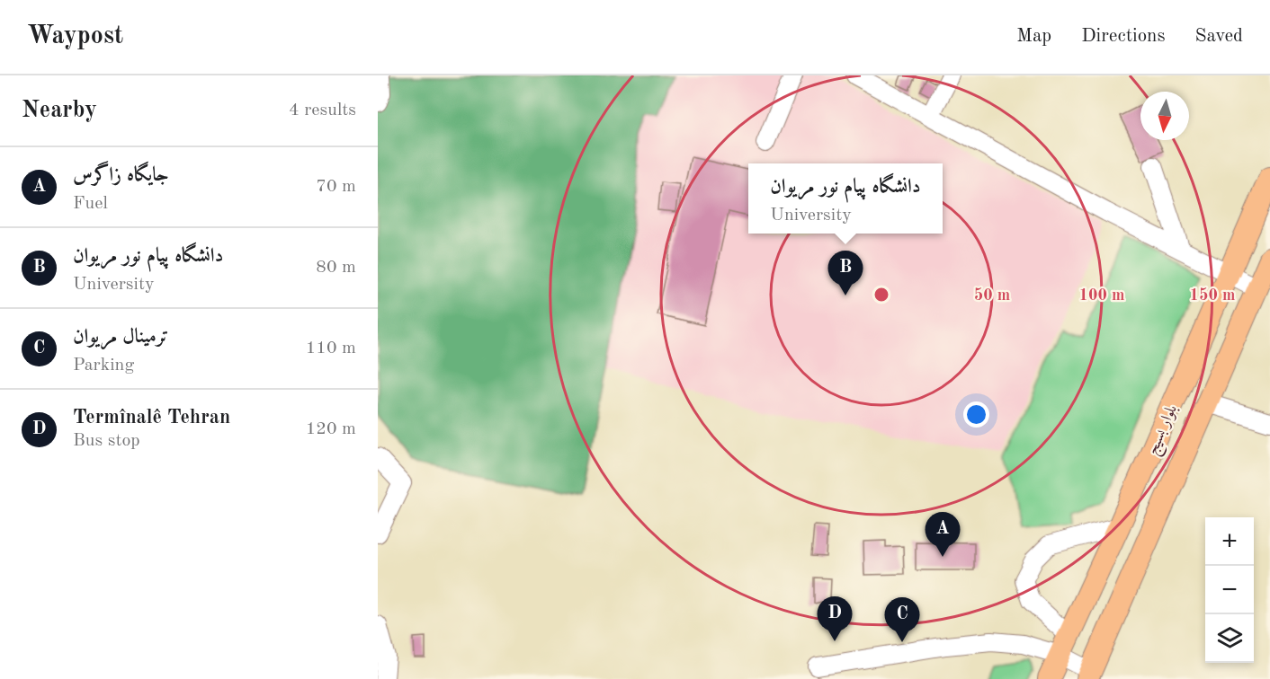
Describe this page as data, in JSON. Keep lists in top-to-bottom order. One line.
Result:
{"streets":{"main road":["بلوار بسیج"]},"north":"bottom","page":{"header":"Waypost","nav":["Map","Directions","Saved"],"heading":["Nearby","4 results"],"list":[{"mark":"A","name":"جایگاه زاگرس","note":"Fuel","value":"70 m"},{"mark":"B","name":"دانشگاه پیام نور مریوان","note":"University","value":"80 m"},{"mark":"C","name":"ترمینال مریوان","note":"Parking","value":"110 m"},{"mark":"D","name":"Termînalê Tehran","note":"Bus stop","value":"120 m"}],"popup":["دانشگاه پیام نور مریوان","University"],"pins":["B","A","D","C"],"map_buttons":["+","−"]},"rings":["50 m","100 m","150 m"]}
